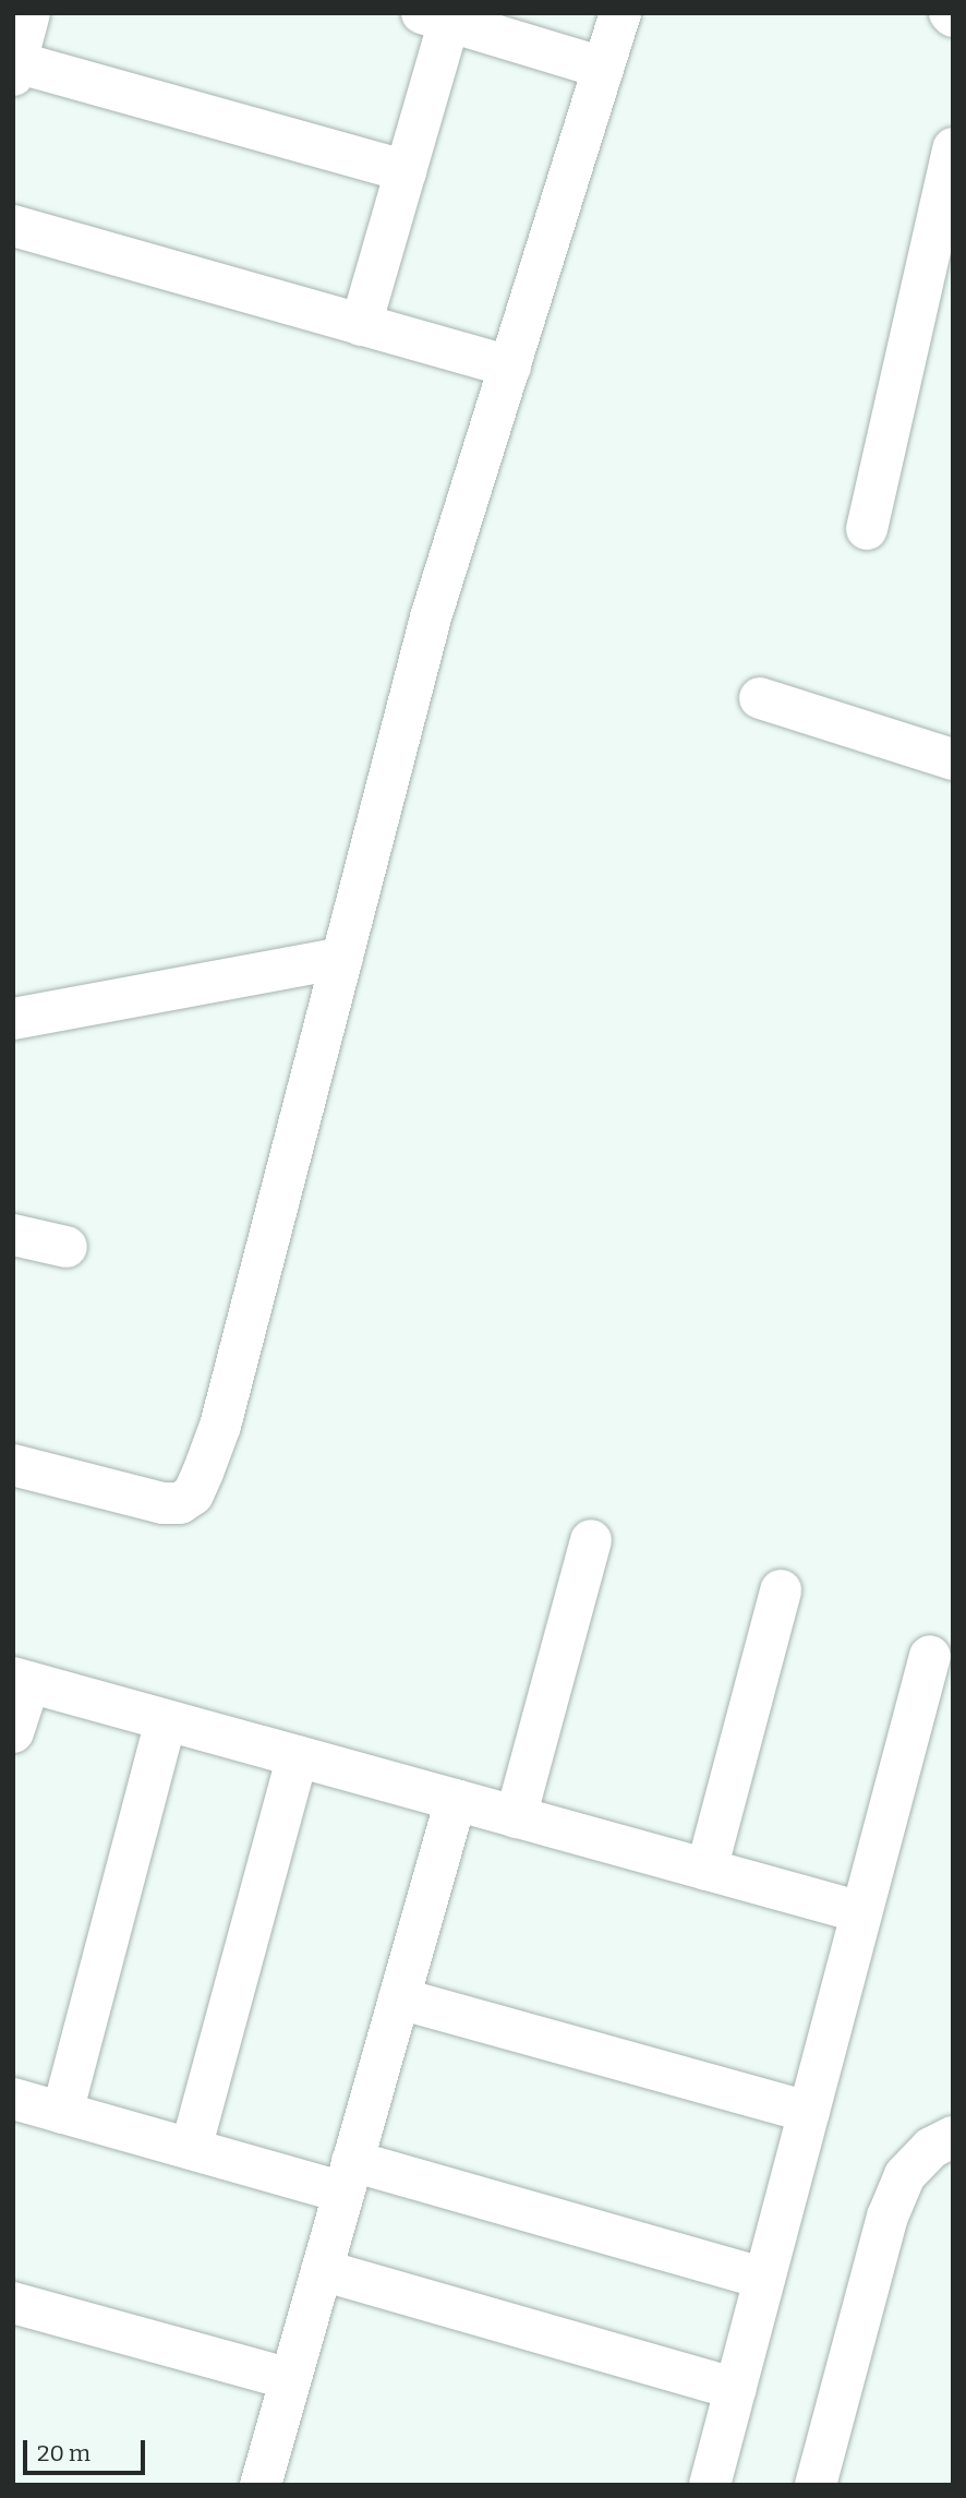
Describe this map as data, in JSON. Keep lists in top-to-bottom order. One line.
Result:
{"scale_bar":"20 m"}
